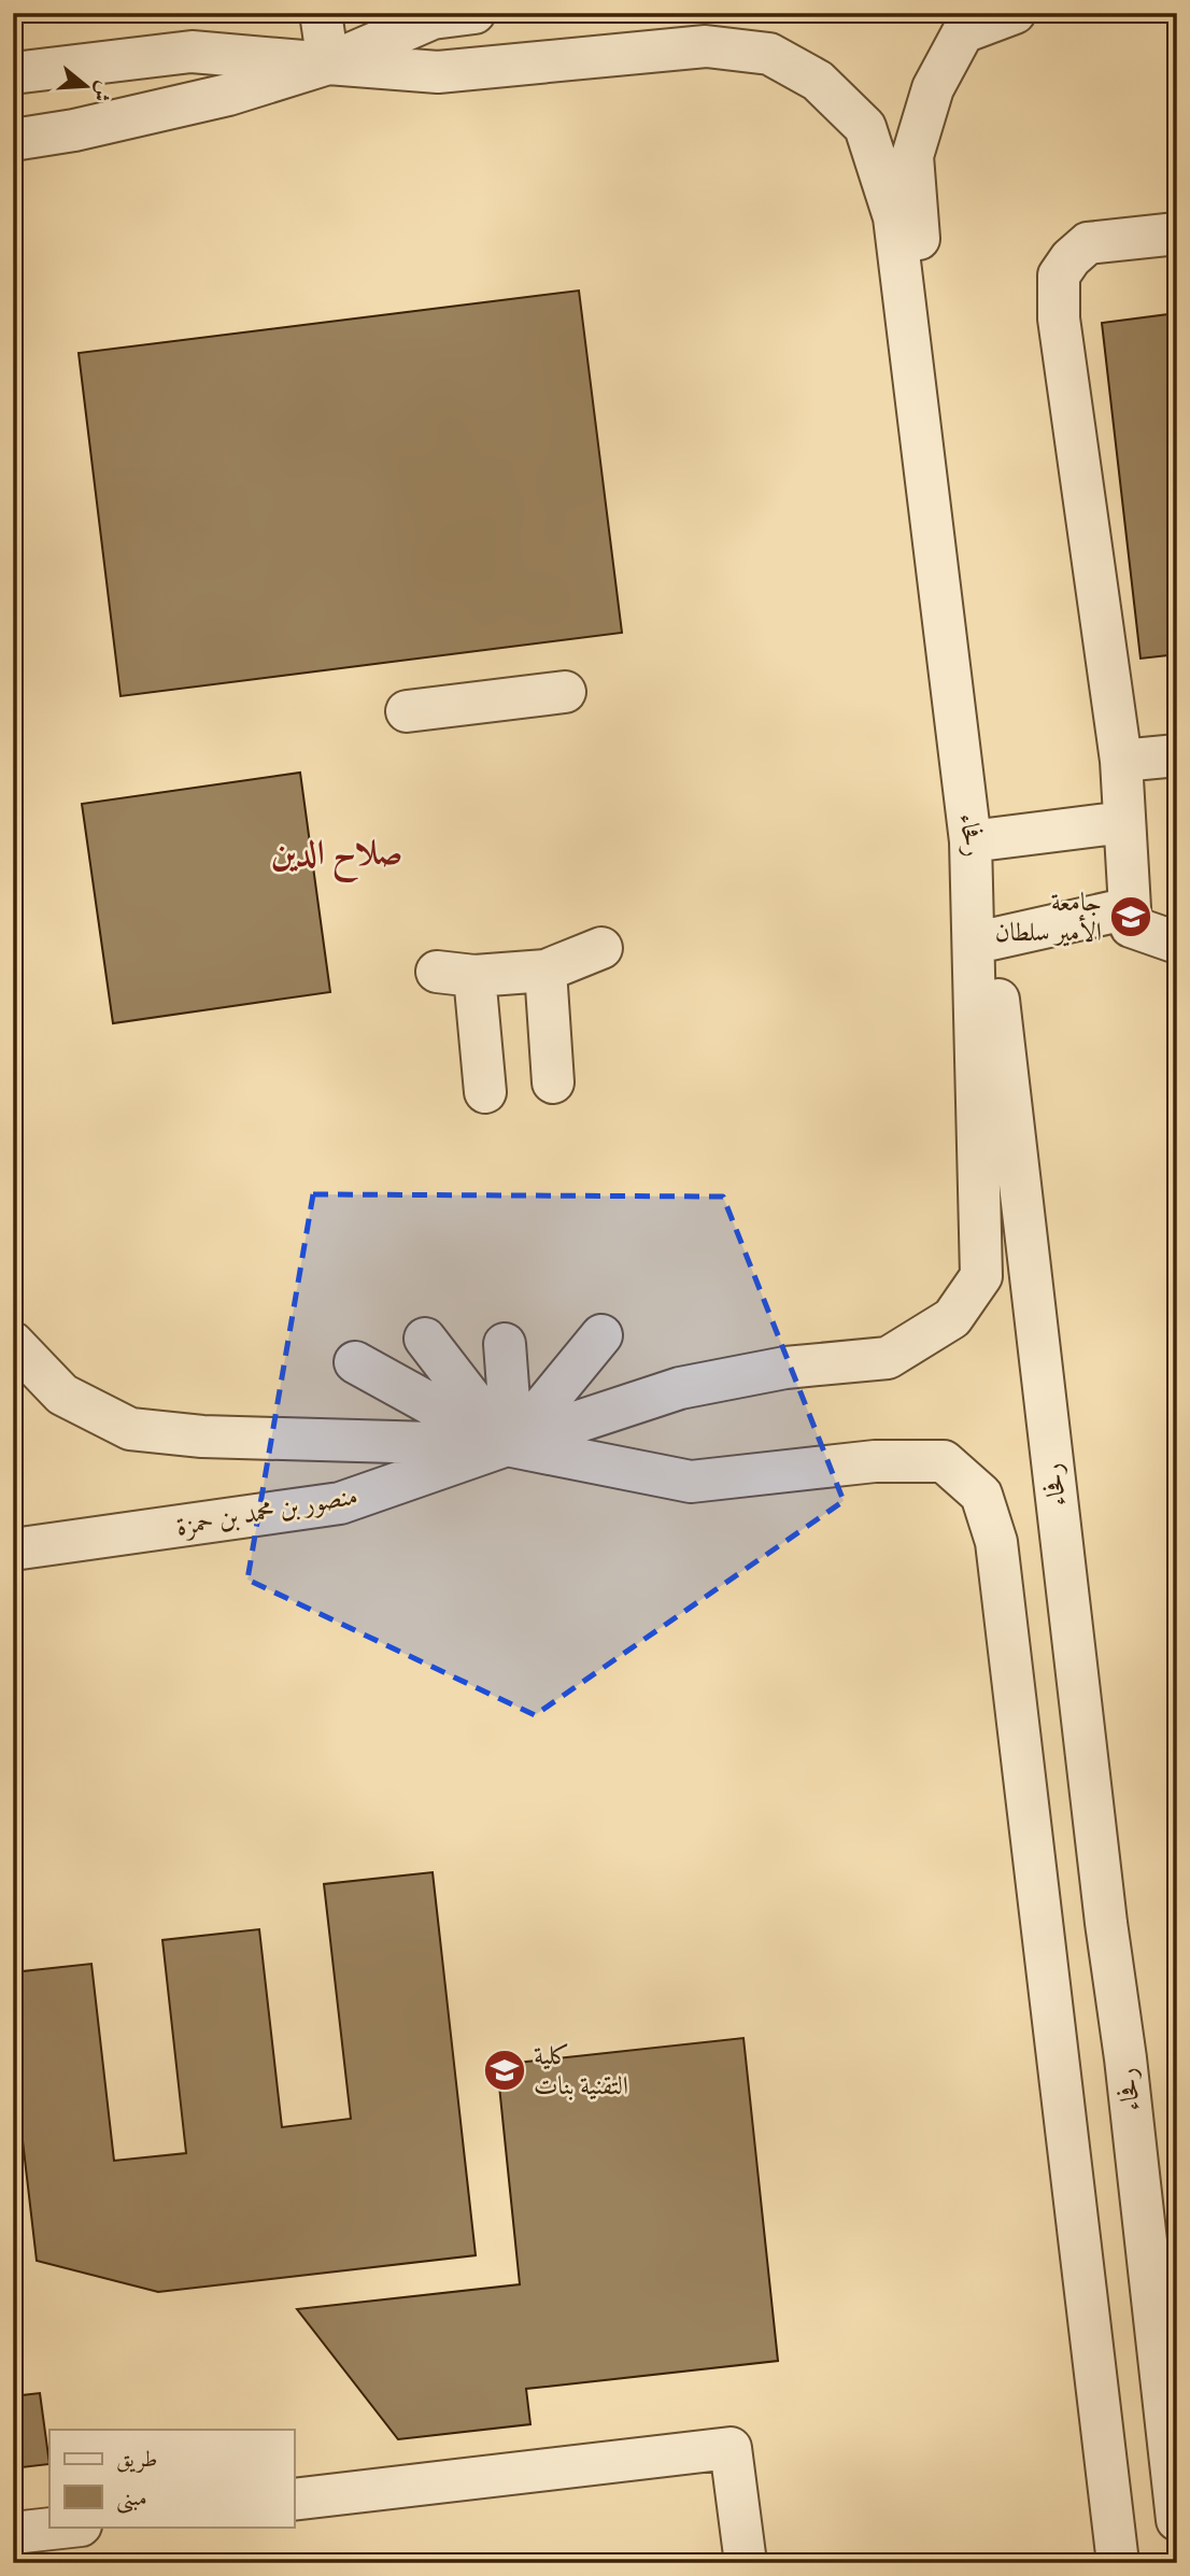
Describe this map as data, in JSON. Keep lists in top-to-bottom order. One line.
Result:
{"streets":{"street":["رفحاء","منصور بن محمد بن حمزة"]},"crossings":[["رفحاء","منصور بن محمد بن حمزة"]],"districts":["صلاح الدين"],"places":{"school or university":["جامعة الأمير سلطان","كلية التقنية بنات"]},"legend":["طريق","مبنى"],"north":"right"}
